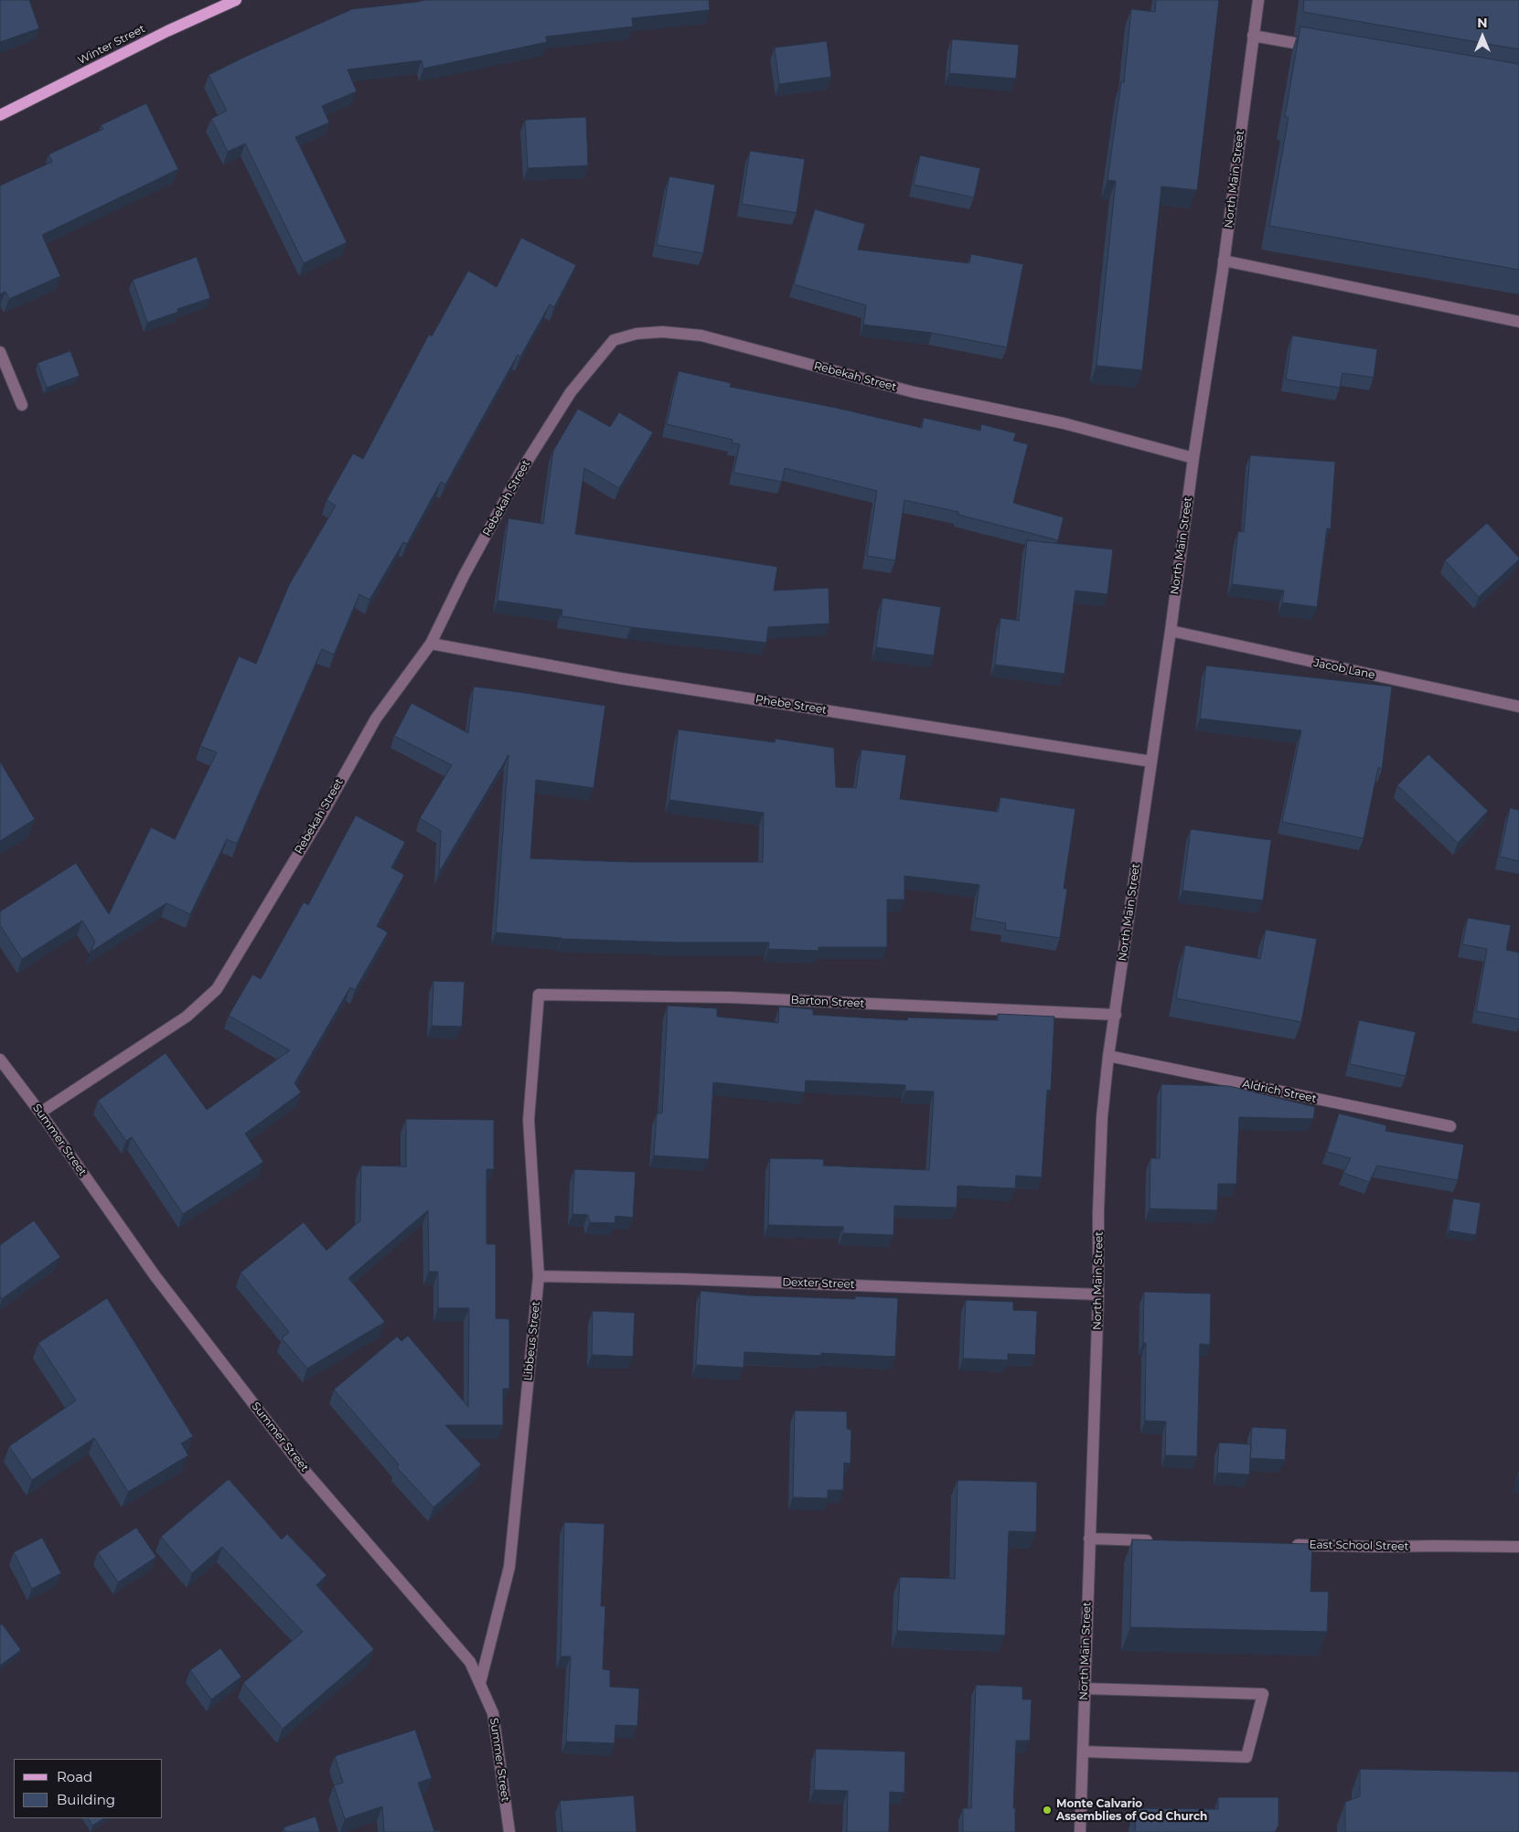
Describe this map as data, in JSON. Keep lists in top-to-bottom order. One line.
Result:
{"streets":{"main road":["Winter Street"],"street":["North Main Street","Rebekah Street","Jacob Lane","Phebe Street","Barton Street","Aldrich Street","Summer Street","Dexter Street","Libbeus Street","East School Street"]},"crossings":[["North Main Street","Rebekah Street"],["North Main Street","Jacob Lane"],["North Main Street","Phebe Street"],["North Main Street","Barton Street"],["North Main Street","Aldrich Street"],["North Main Street","Dexter Street"],["Rebekah Street","Phebe Street"],["Rebekah Street","Summer Street"],["Barton Street","Libbeus Street"],["Summer Street","Libbeus Street"],["Dexter Street","Libbeus Street"]],"places":["Monte Calvario Assemblies of God Church"],"legend":["Road","Building"],"north":"top"}
